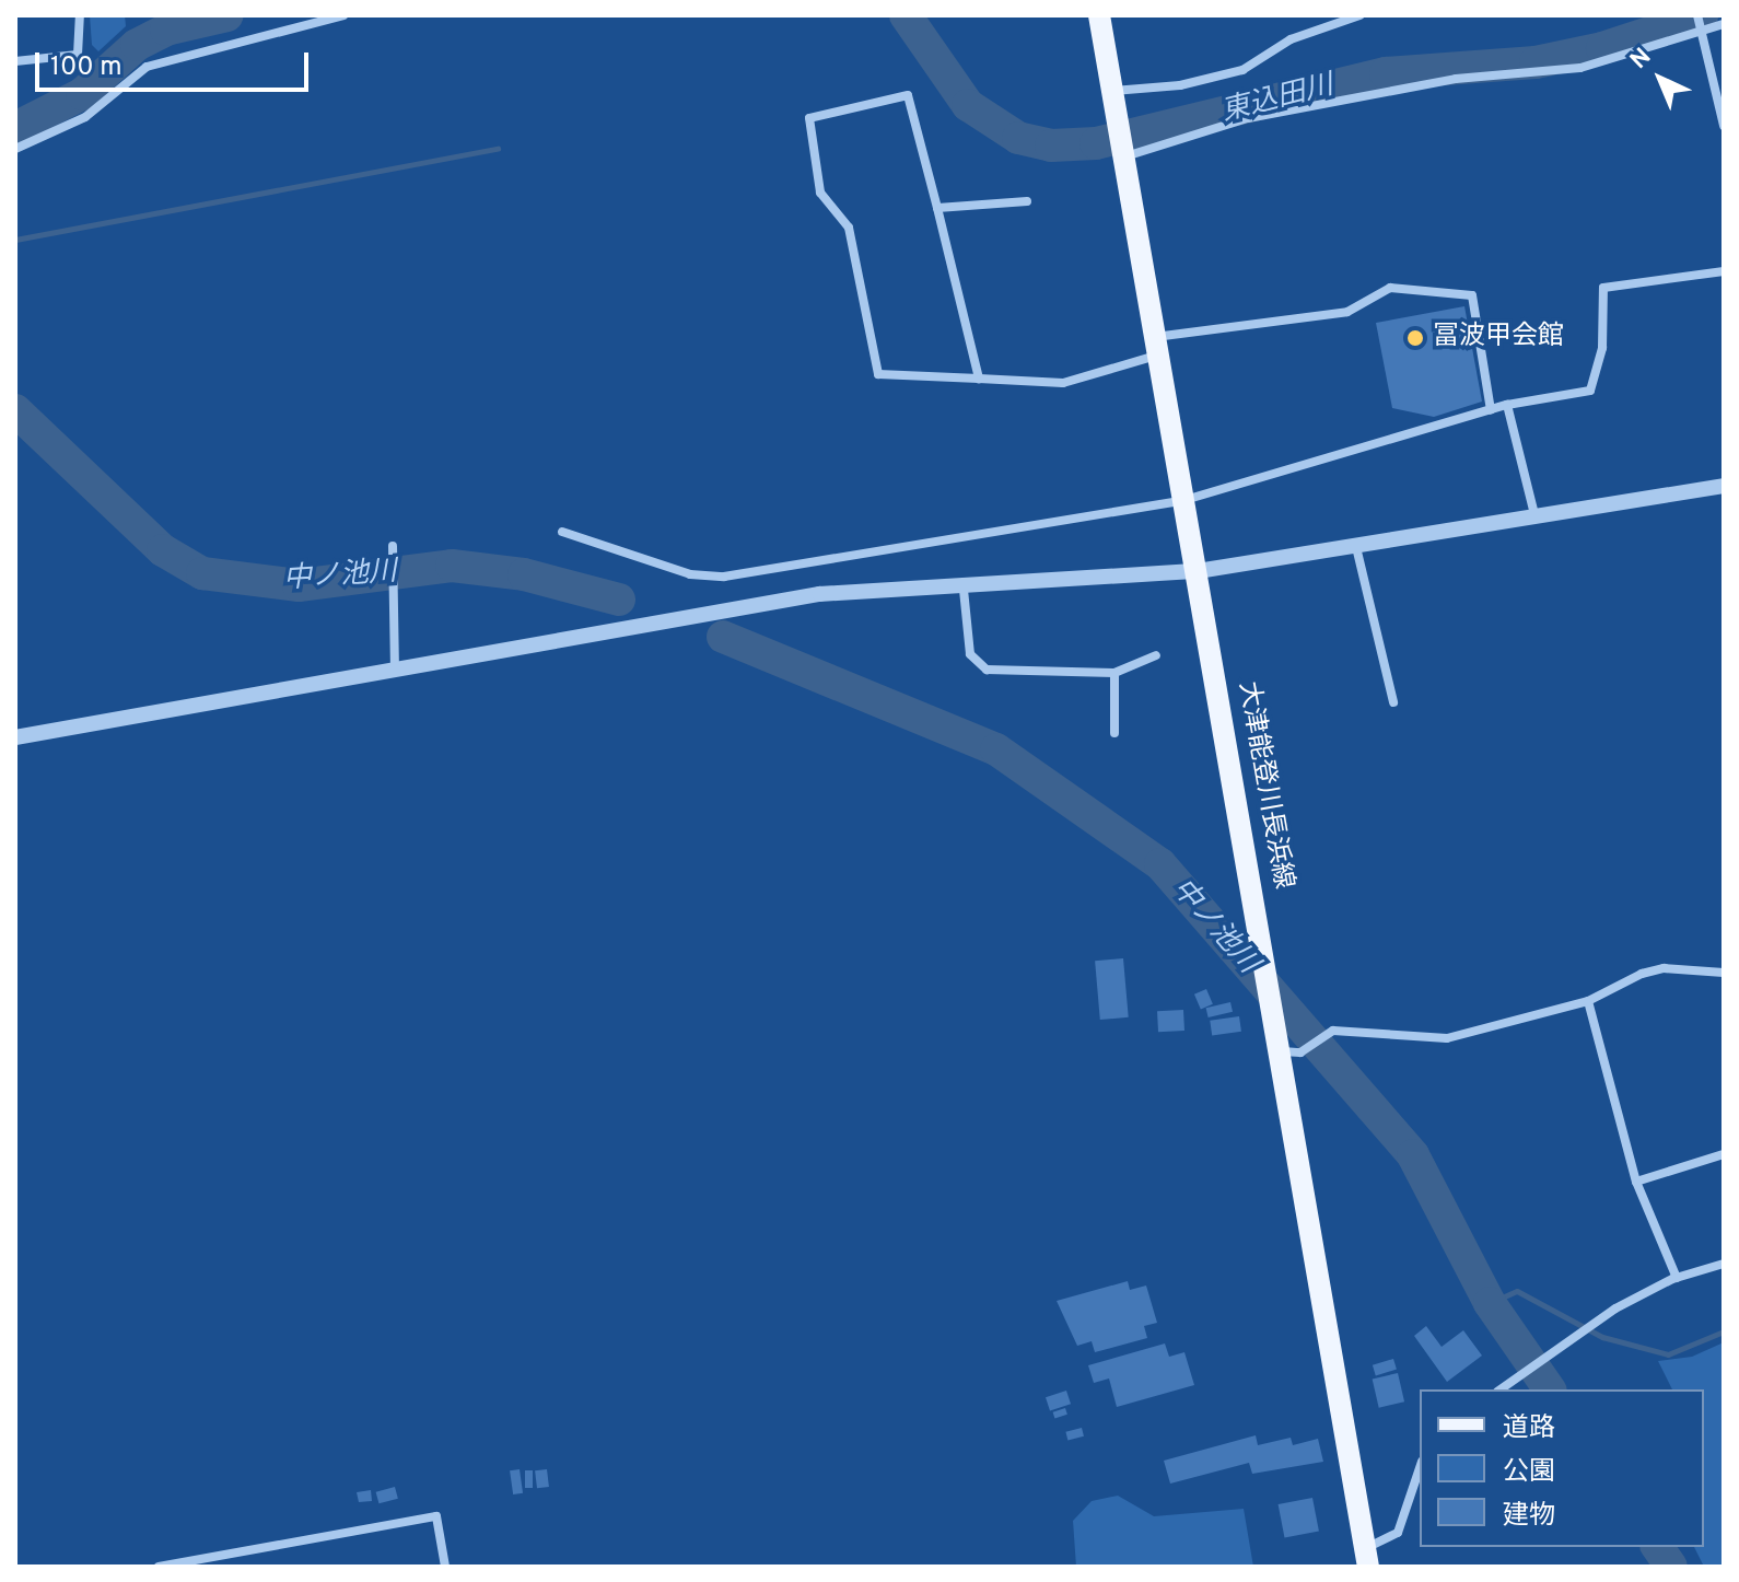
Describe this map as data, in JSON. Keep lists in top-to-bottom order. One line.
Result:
{"streets":{"main road":["大津能登川長浜線"]},"water":["東込田川","中ノ池川"],"places":["冨波甲会館"],"legend":["道路","公園","建物"],"scale_bar":"100 m","north":"top left"}
